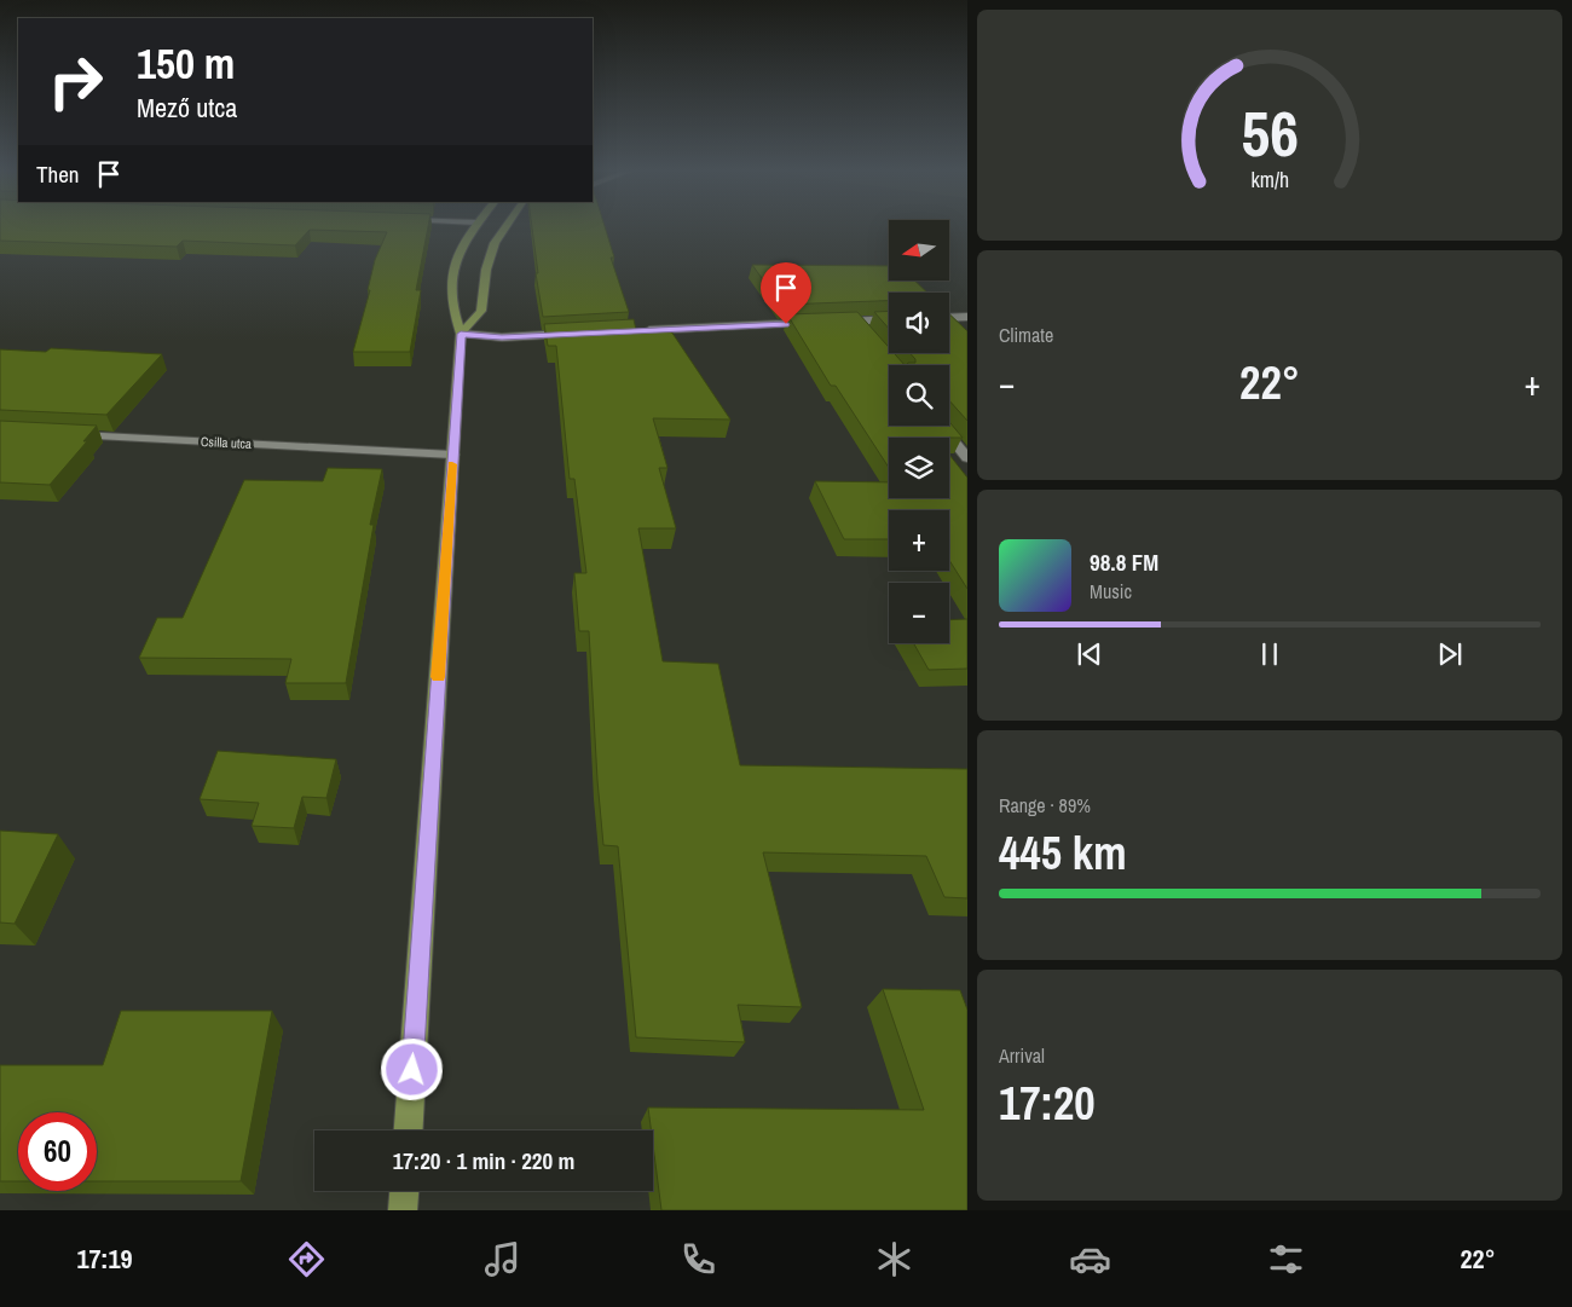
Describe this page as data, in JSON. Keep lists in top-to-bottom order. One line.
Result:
{"streets":{"street":["Csilla utca"]},"north":"left","page":{"turn":["150 m","Mező utca"],"then":"Then","map_buttons":["+","−"],"tile":["Climate",["Range · 89%","445 km"],["Arrival","17:20"]],"heat":["−","22°","+"],"song":["98.8 FM","Music"],"limit":"60","trip":"17:20 · 1 min · 220 m","tabs":["17:19","22°"],"gauge":["56","km/h"]}}
